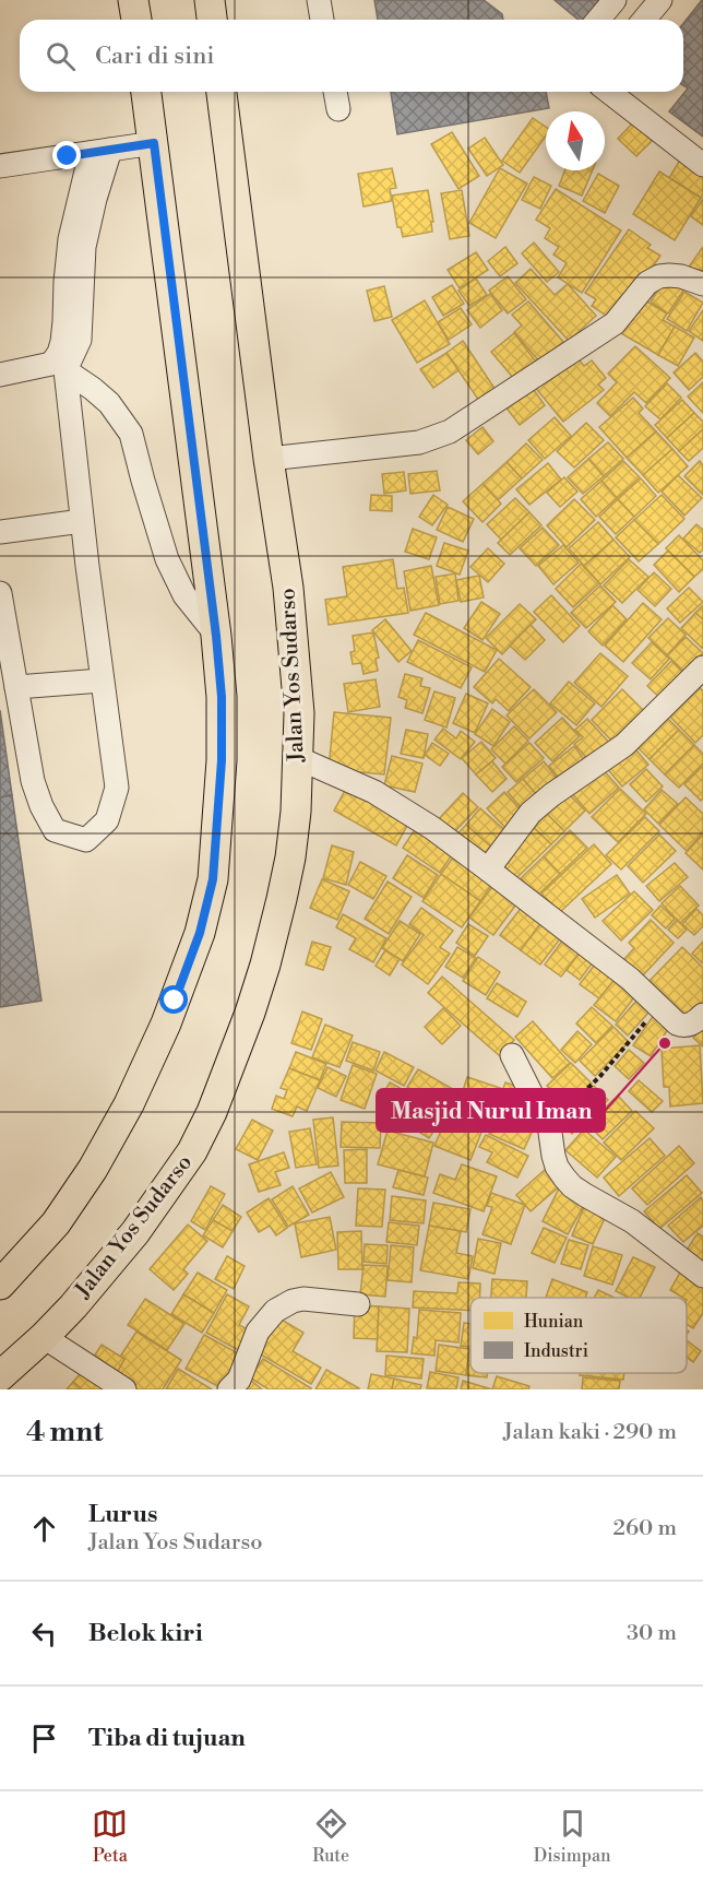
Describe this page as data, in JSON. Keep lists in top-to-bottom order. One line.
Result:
{"streets":{"main road":["Jalan Yos Sudarso"]},"places":["Masjid Nurul Iman"],"legend":["Hunian","Industri"],"north":"top","page":{"search":"Cari di sini","heading":["4 mnt","Jalan kaki · 290 m"],"list":[["Lurus","Jalan Yos Sudarso","260 m"],["Belok kiri","30 m"],"Tiba di tujuan"],"nav":["Peta","Rute","Disimpan"]}}
